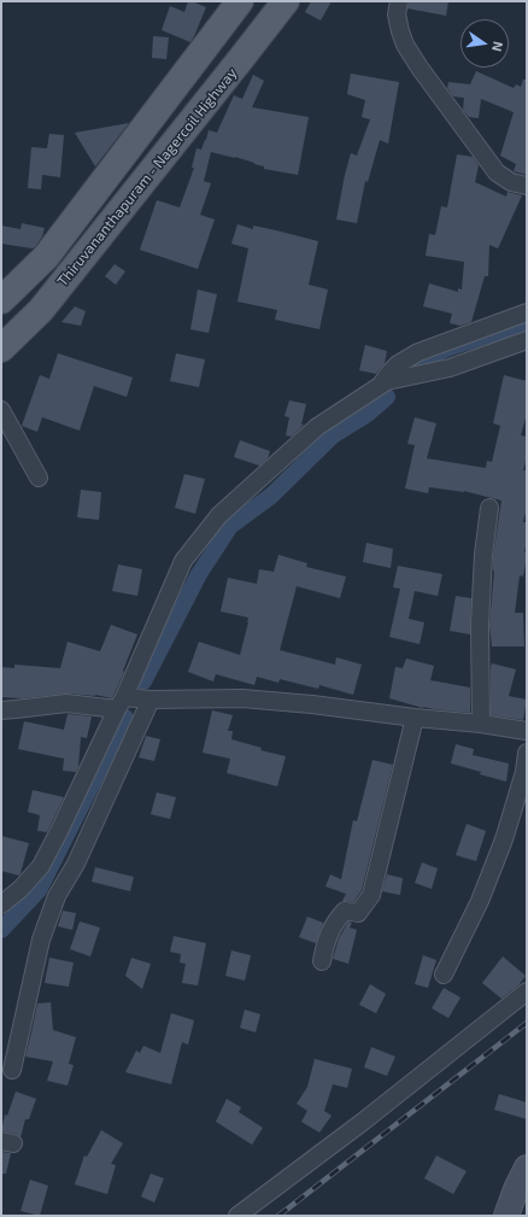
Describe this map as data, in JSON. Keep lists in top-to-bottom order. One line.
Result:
{"streets":{"main road":["Thiruvananthapuram - Nagercoil Highway"]},"north":"right"}
